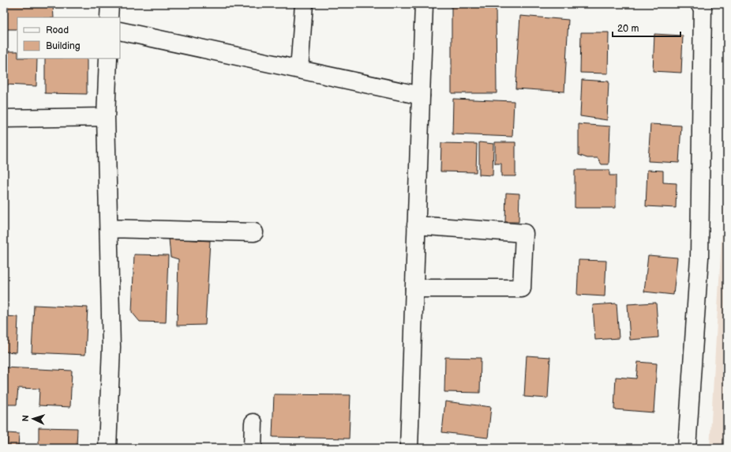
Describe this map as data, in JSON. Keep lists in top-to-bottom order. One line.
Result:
{"legend":["Road","Building"],"scale_bar":"20 m","north":"left"}
